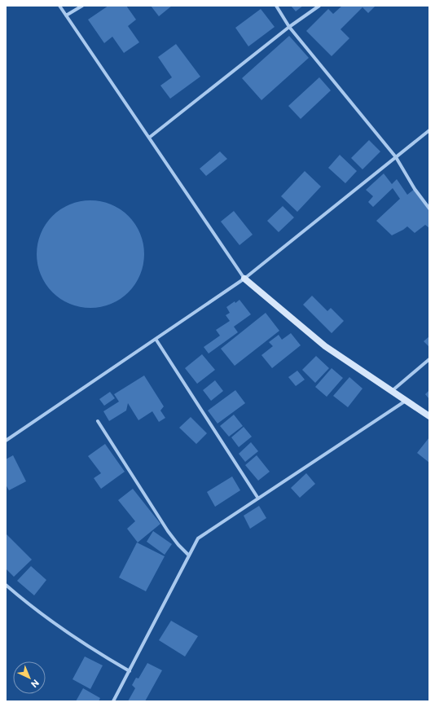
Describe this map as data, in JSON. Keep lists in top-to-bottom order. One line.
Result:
{"north":"bottom right"}
